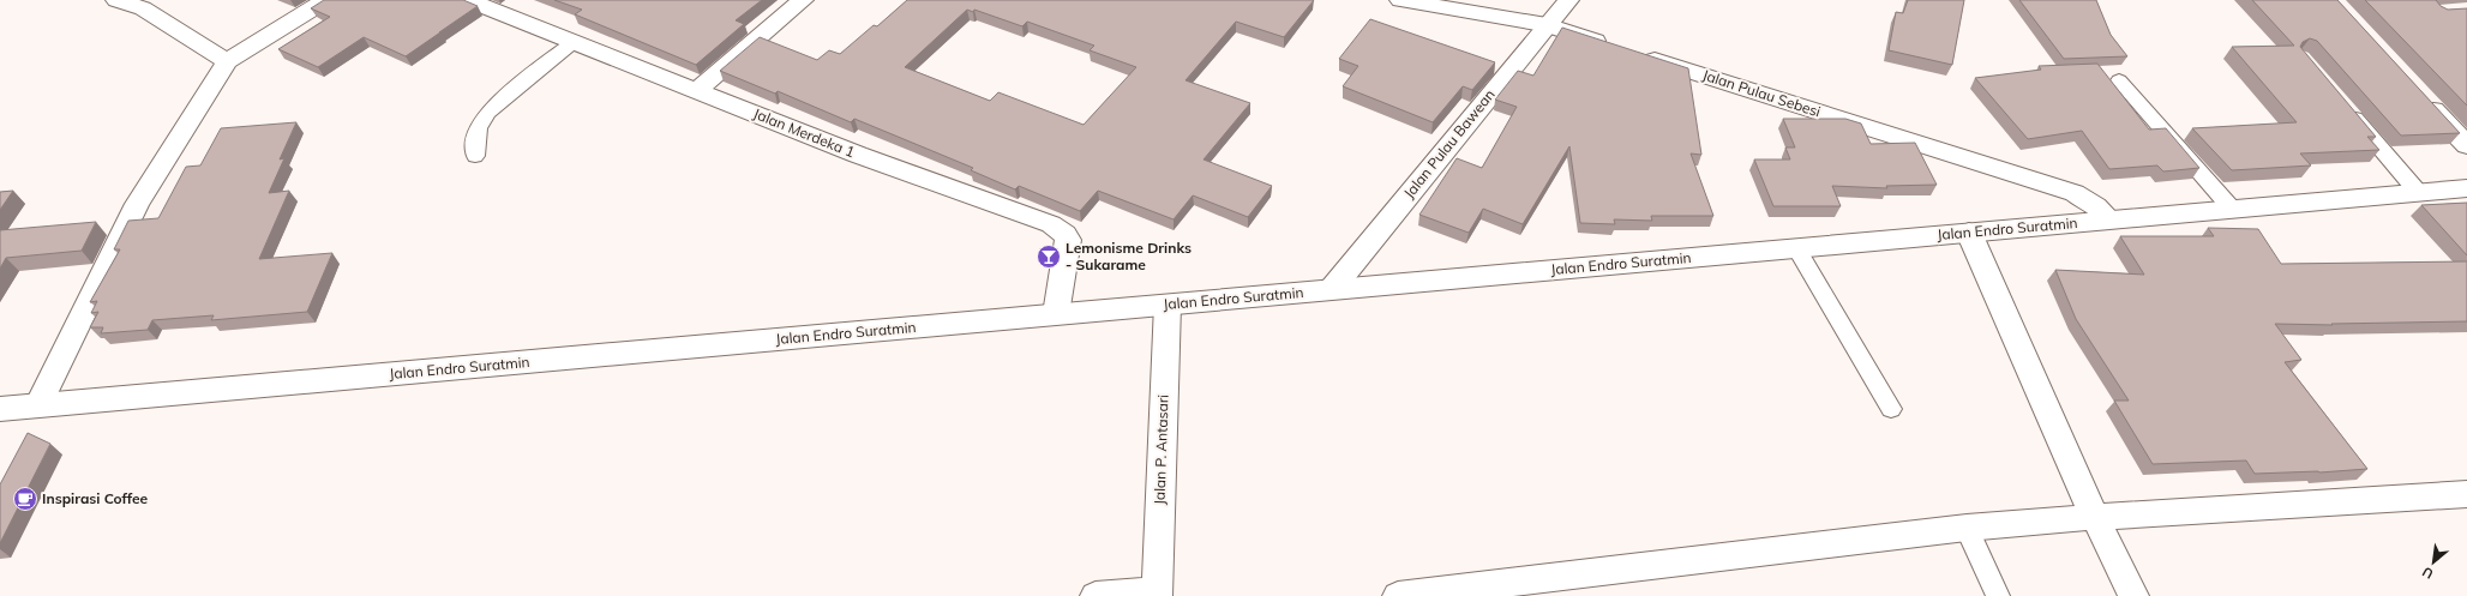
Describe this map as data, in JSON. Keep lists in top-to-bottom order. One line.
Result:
{"streets":{"street":["Jalan Pulau Sebesi","Jalan Merdeka 1","Jalan Pulau Bawean","Jalan Endro Suratmin","Jalan P. Antasari"]},"crossings":[["Jalan Pulau Sebesi","Jalan Endro Suratmin"],["Jalan Merdeka 1","Jalan Endro Suratmin"],["Jalan Pulau Bawean","Jalan Endro Suratmin"],["Jalan Endro Suratmin","Jalan P. Antasari"]],"places":{"bar":["Lemonisme Drinks - Sukarame"],"cafe":["Inspirasi Coffee"]},"north":"bottom left"}
